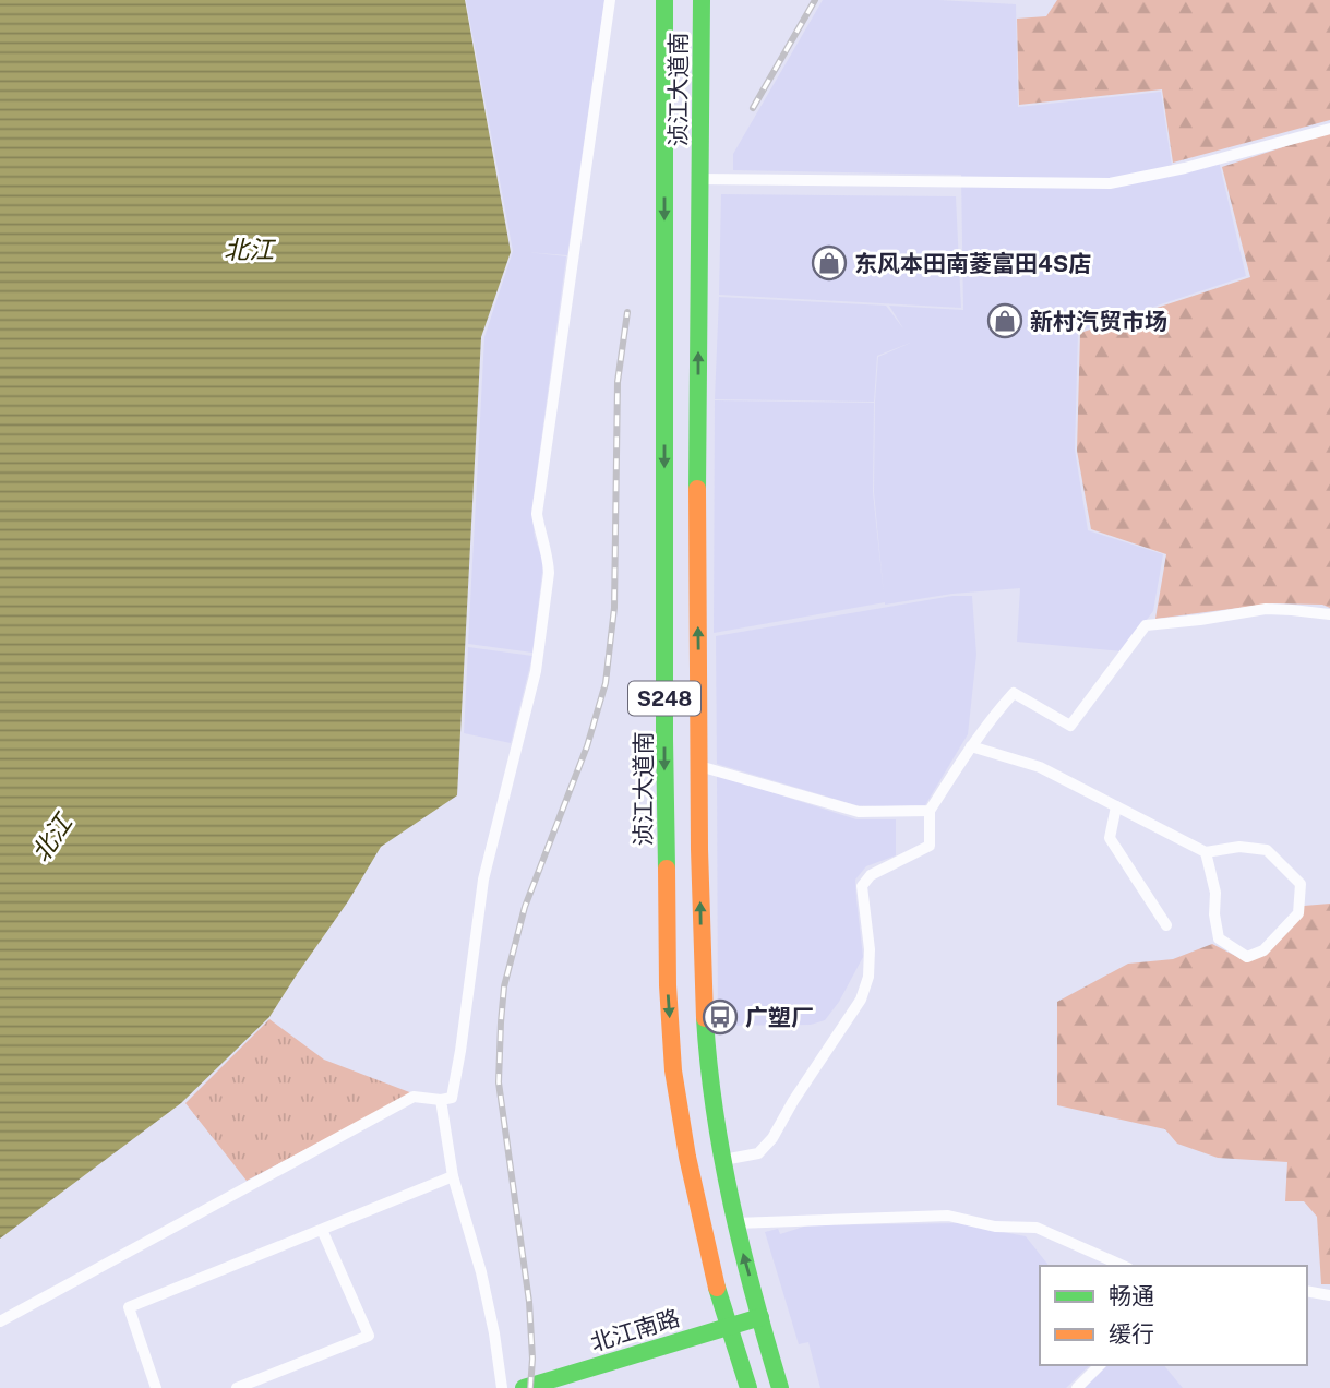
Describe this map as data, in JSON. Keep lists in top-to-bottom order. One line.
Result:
{"streets":{"main road":["浈江大道南","S248","北江南路"]},"crossings":[["浈江大道南","北江南路"]],"water":["北江"],"places":{"shop":["东风本田南菱富田4S店","新村汽贸市场"],"bus stop":["广塑厂"]},"legend":["畅通","缓行"]}
